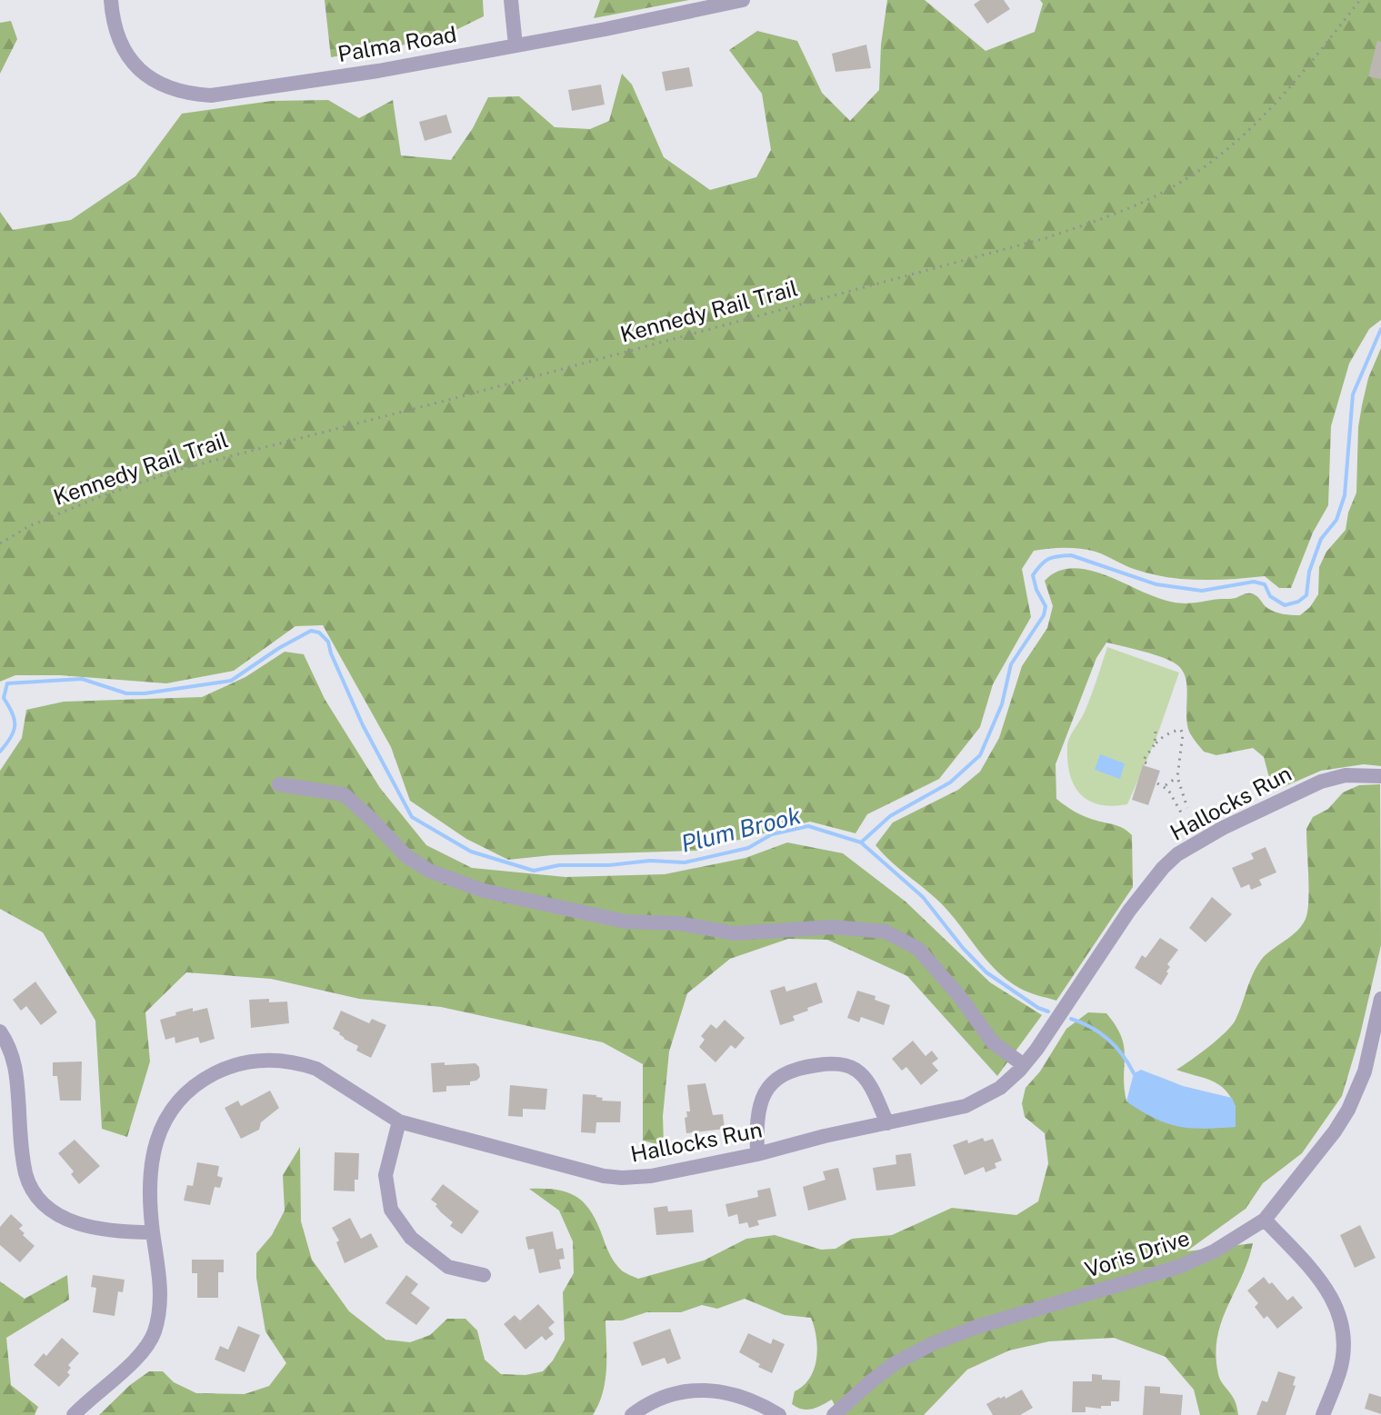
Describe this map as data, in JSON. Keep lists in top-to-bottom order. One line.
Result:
{"streets":{"street":["Palma Road","Hallocks Run","Voris Drive"],"path":["Kennedy Rail Trail"]},"water":["Plum Brook"]}
